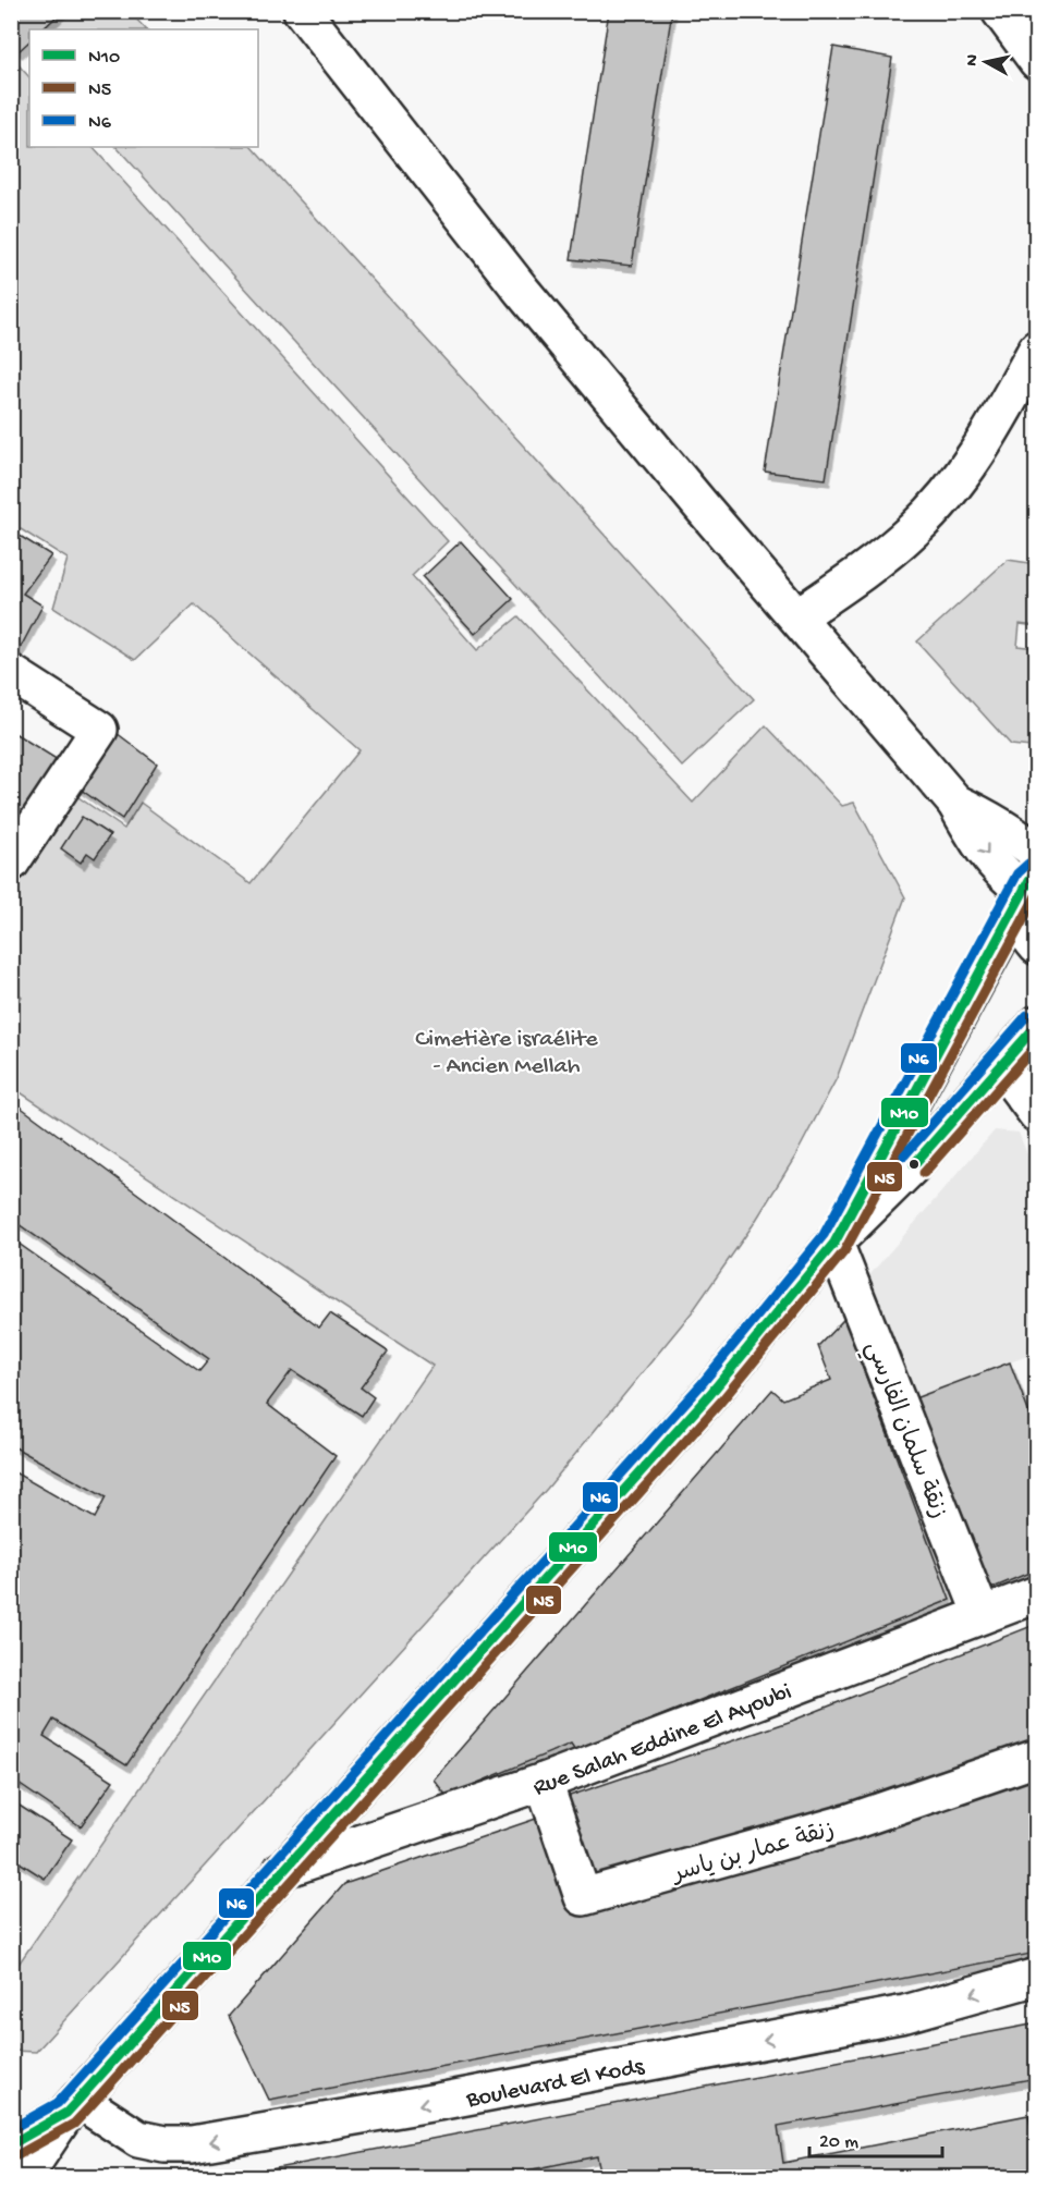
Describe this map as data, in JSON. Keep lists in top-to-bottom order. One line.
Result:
{"streets":{"street":["زنقة سلمان الفارسي","Rue Salah Eddine El Ayoubi","زنقة عمار بن ياسر","Boulevard El Kods"]},"crossings":[["زنقة سلمان الفارسي","Rue Salah Eddine El Ayoubi"],["Rue Salah Eddine El Ayoubi","زنقة عمار بن ياسر"]],"one_way":["Boulevard El Kods"],"parks":["Cimetière israélite - Ancien Mellah"],"lines":["transit line N6","transit line N10","transit line N5"],"legend":["N10","N5","N6"],"scale_bar":"20 m","north":"left"}
